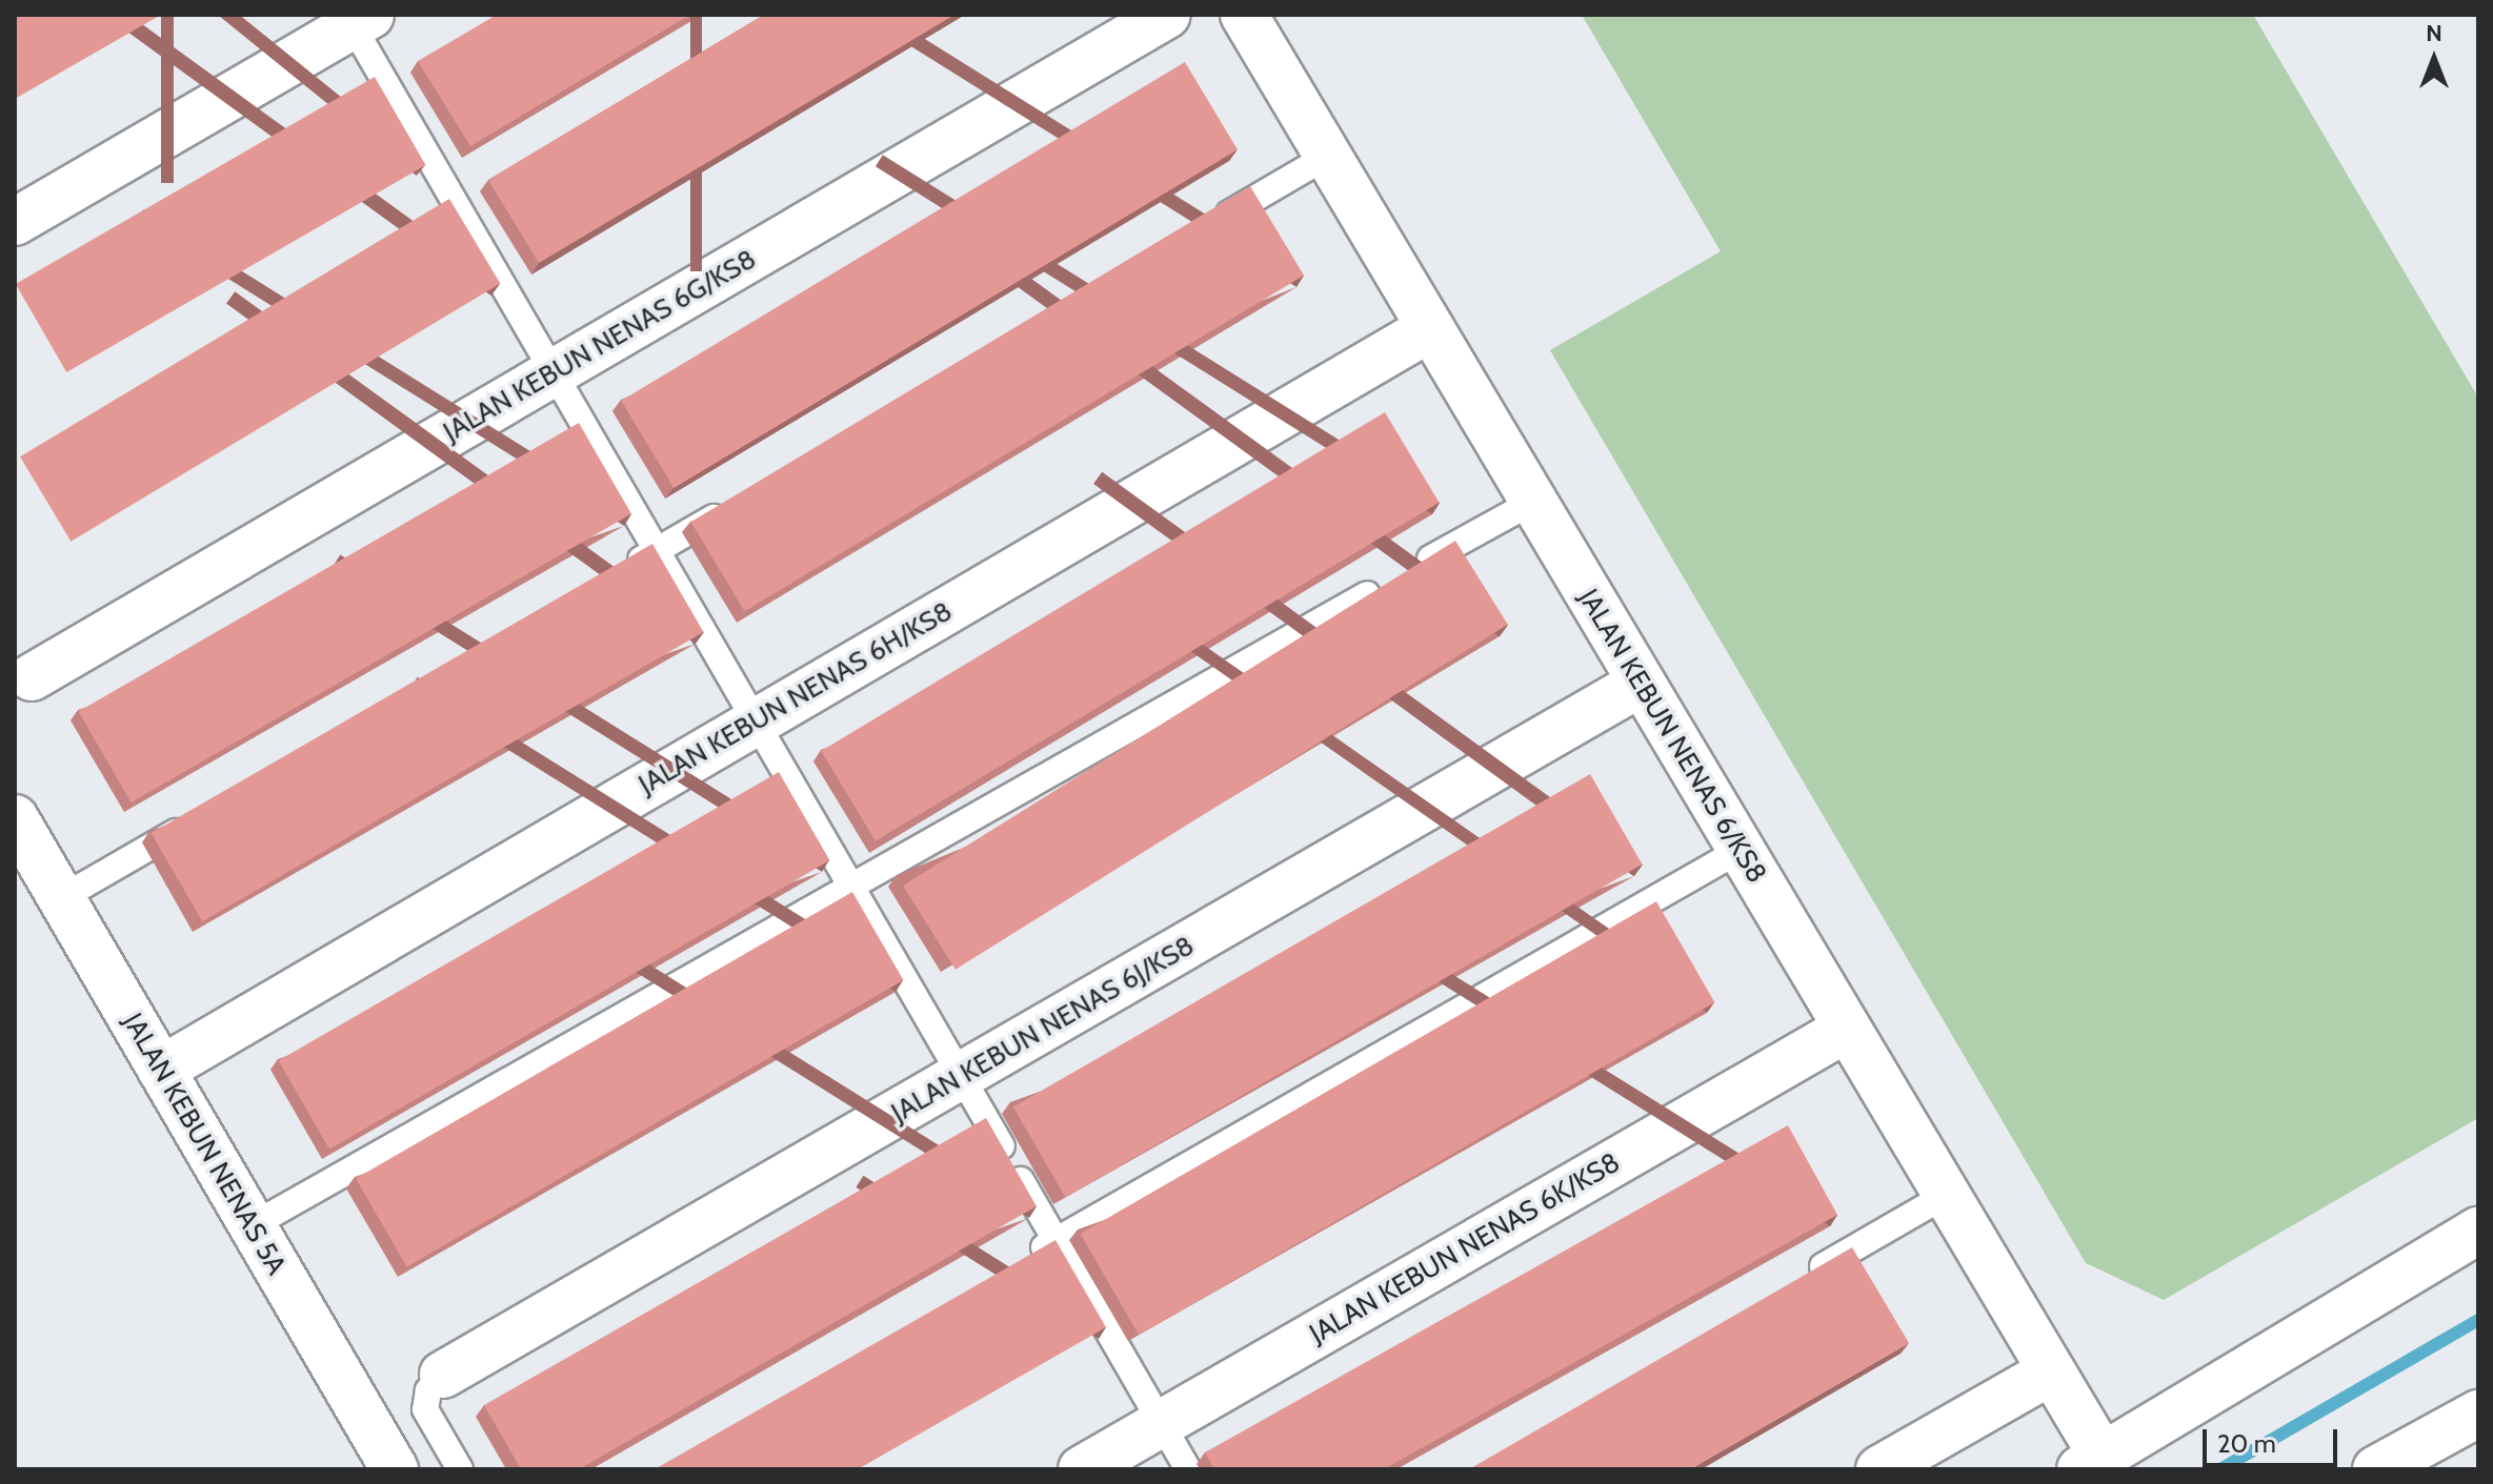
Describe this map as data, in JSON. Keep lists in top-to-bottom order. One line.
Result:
{"streets":{"street":["JALAN KEBUN NENAS 6G/KS8","JALAN KEBUN NENAS 6H/KS8","JALAN KEBUN NENAS 6/KS8","JALAN KEBUN NENAS 6J/KS8","JALAN KEBUN NENAS 5A","JALAN KEBUN NENAS 6K/KS8"]},"crossings":[["JALAN KEBUN NENAS 6H/KS8","JALAN KEBUN NENAS 6/KS8"],["JALAN KEBUN NENAS 6H/KS8","JALAN KEBUN NENAS 5A"],["JALAN KEBUN NENAS 6/KS8","JALAN KEBUN NENAS 6J/KS8"],["JALAN KEBUN NENAS 6/KS8","JALAN KEBUN NENAS 6K/KS8"]],"scale_bar":"20 m","north":"top"}
